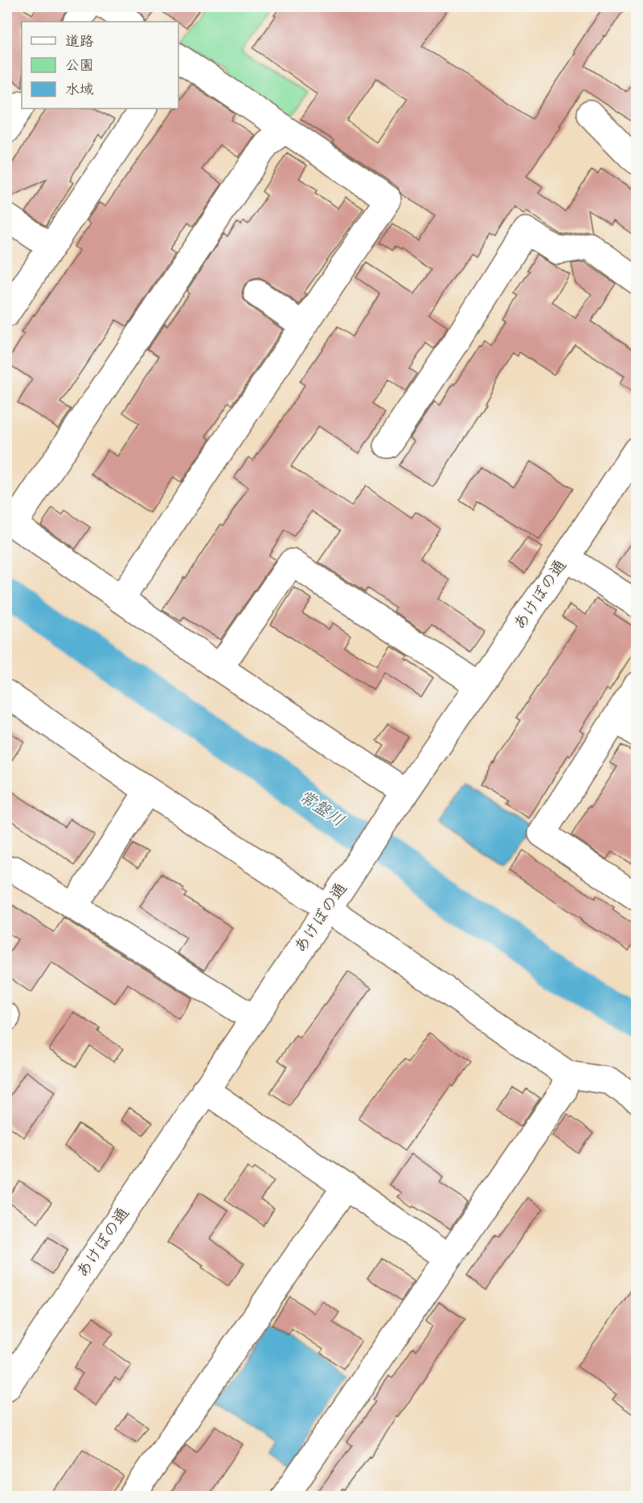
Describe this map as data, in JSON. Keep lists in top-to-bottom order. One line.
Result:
{"streets":{"street":["あけぼの通"]},"water":["常盤川"],"legend":["道路","公園","水域"]}
